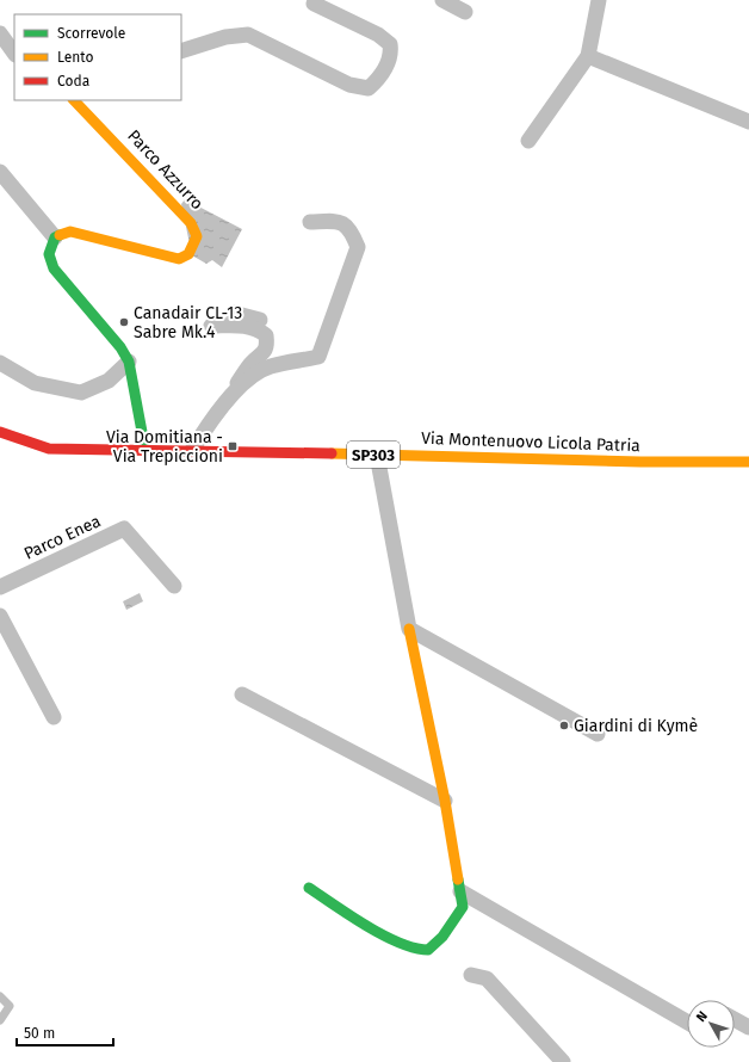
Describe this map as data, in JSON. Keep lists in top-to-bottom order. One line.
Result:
{"streets":{"street":["Parco Azzurro","Via Montenuovo Licola Patria","SP303","Parco Enea"]},"places":{"other":["Canadair CL-13 Sabre Mk.4","Giardini di Kymè"],"transit":["Via Domitiana - Via Trepiccioni"]},"legend":["Scorrevole","Lento","Coda"],"scale_bar":"50 m","north":"top left"}
